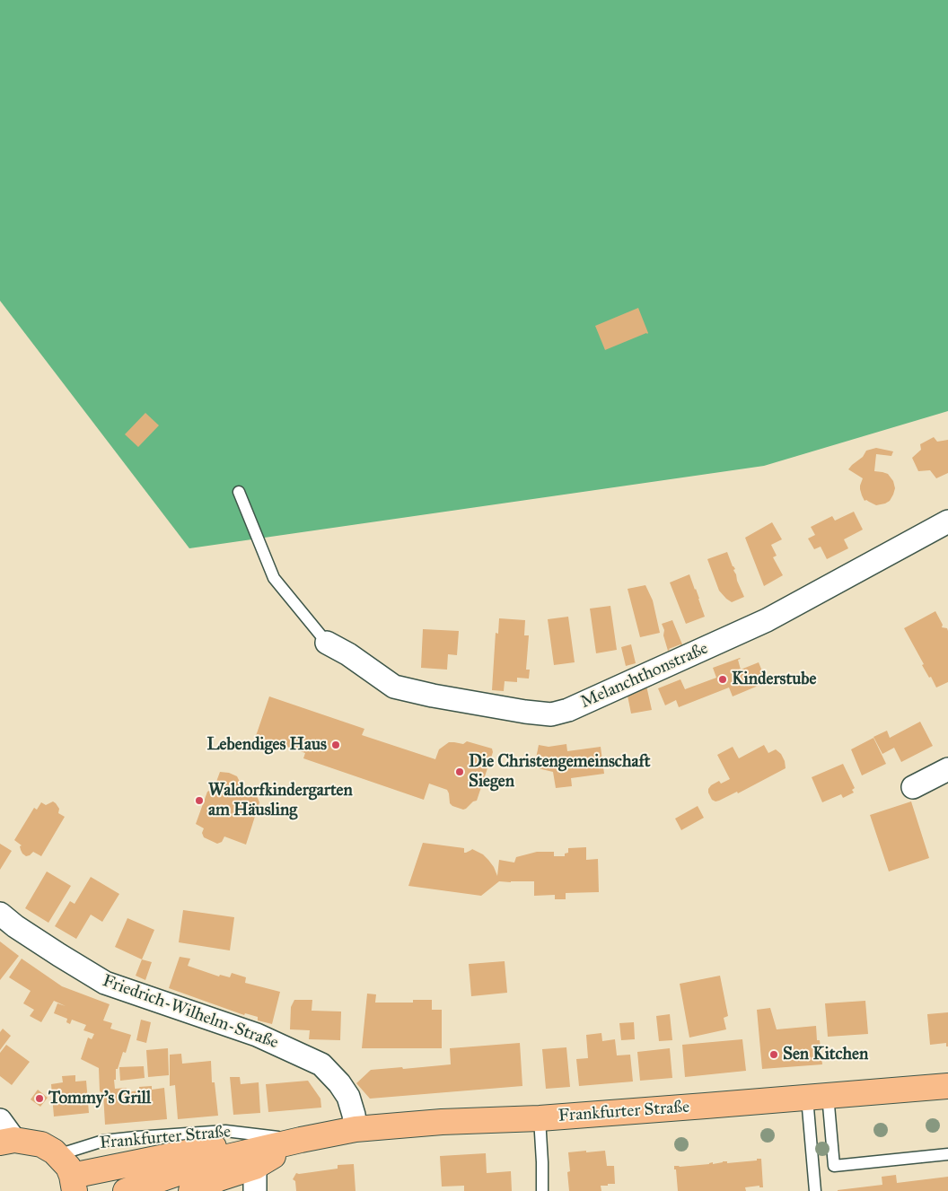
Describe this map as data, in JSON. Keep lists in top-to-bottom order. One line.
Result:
{"streets":{"main road":["Frankfurter Straße"],"street":["Melanchthonstraße","Friedrich-Wilhelm-Straße"]},"crossings":[["Friedrich-Wilhelm-Straße","Frankfurter Straße"]],"places":["Kinderstube","Lebendiges Haus","Die Christengemeinschaft Siegen","Waldorfkindergarten am Häusling","Sen Kitchen","Tommy's Grill"]}
